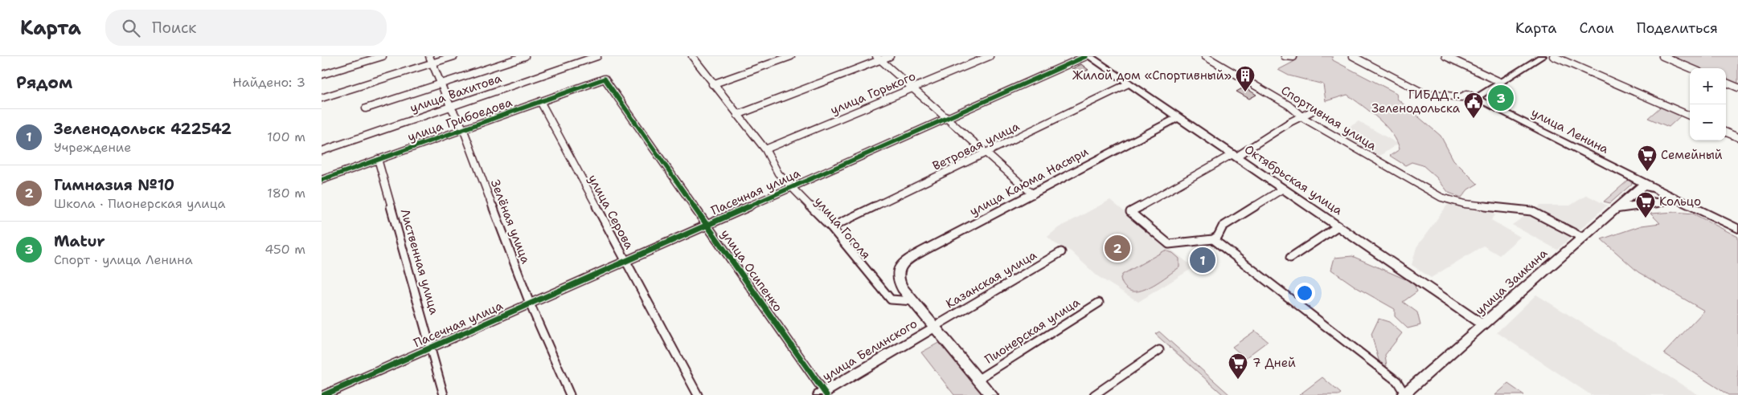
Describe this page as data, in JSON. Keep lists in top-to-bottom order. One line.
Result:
{"streets":{"main road":["улица Ленина","Октябрьская улица","улица Каюма Насыри","улица Заикина"],"street":["улица Вахитова","улица Горького","Спортивная улица","улица Грибоедова","Ветровая улица","Пасечная улица","улица Серова","Зелёная улица","улица Гоголя","Лиственная улица","улица Осипенко","Казанская улица","Пионерская улица","улица Белинского"]},"crossings":[["улица Вахитова","Зелёная улица"],["улица Горького","улица Гоголя"],["Спортивная улица","улица Заикина"],["улица Грибоедова","улица Серова"],["улица Грибоедова","Зелёная улица"],["улица Грибоедова","Лиственная улица"],["улица Грибоедова","улица Осипенко"],["Ветровая улица","Октябрьская улица"],["Ветровая улица","улица Гоголя"],["Октябрьская улица","улица Каюма Насыри"],["Октябрьская улица","улица Заикина"],["улица Каюма Насыри","улица Гоголя"],["Пасечная улица","улица Серова"],["Пасечная улица","Зелёная улица"],["Пасечная улица","улица Гоголя"],["Пасечная улица","Лиственная улица"],["Пасечная улица","улица Осипенко"],["улица Осипенко","улица Белинского"],["Казанская улица","улица Белинского"]],"places":{"building":["Жилой дом «Спортивный»"],"public building":["ГИБДД г. Зеленодольска"],"supermarket":["Семейный","Кольцо","7 Дней"]},"page":{"header":"Карта","search":"Поиск","nav":["Карта","Слои","Поделиться"],"heading":["Рядом","Найдено: 3"],"map_buttons":["+","−"],"pins":["3","2","1"],"list":[{"mark":"1","name":"Зеленодольск 422542","note":"Учреждение","value":"100 m"},{"mark":"2","name":"Гимназия №10","note":"Школа · Пионерская улица","value":"180 m"},{"mark":"3","name":"Matur","note":"Спорт · улица Ленина","value":"450 m"}]}}
